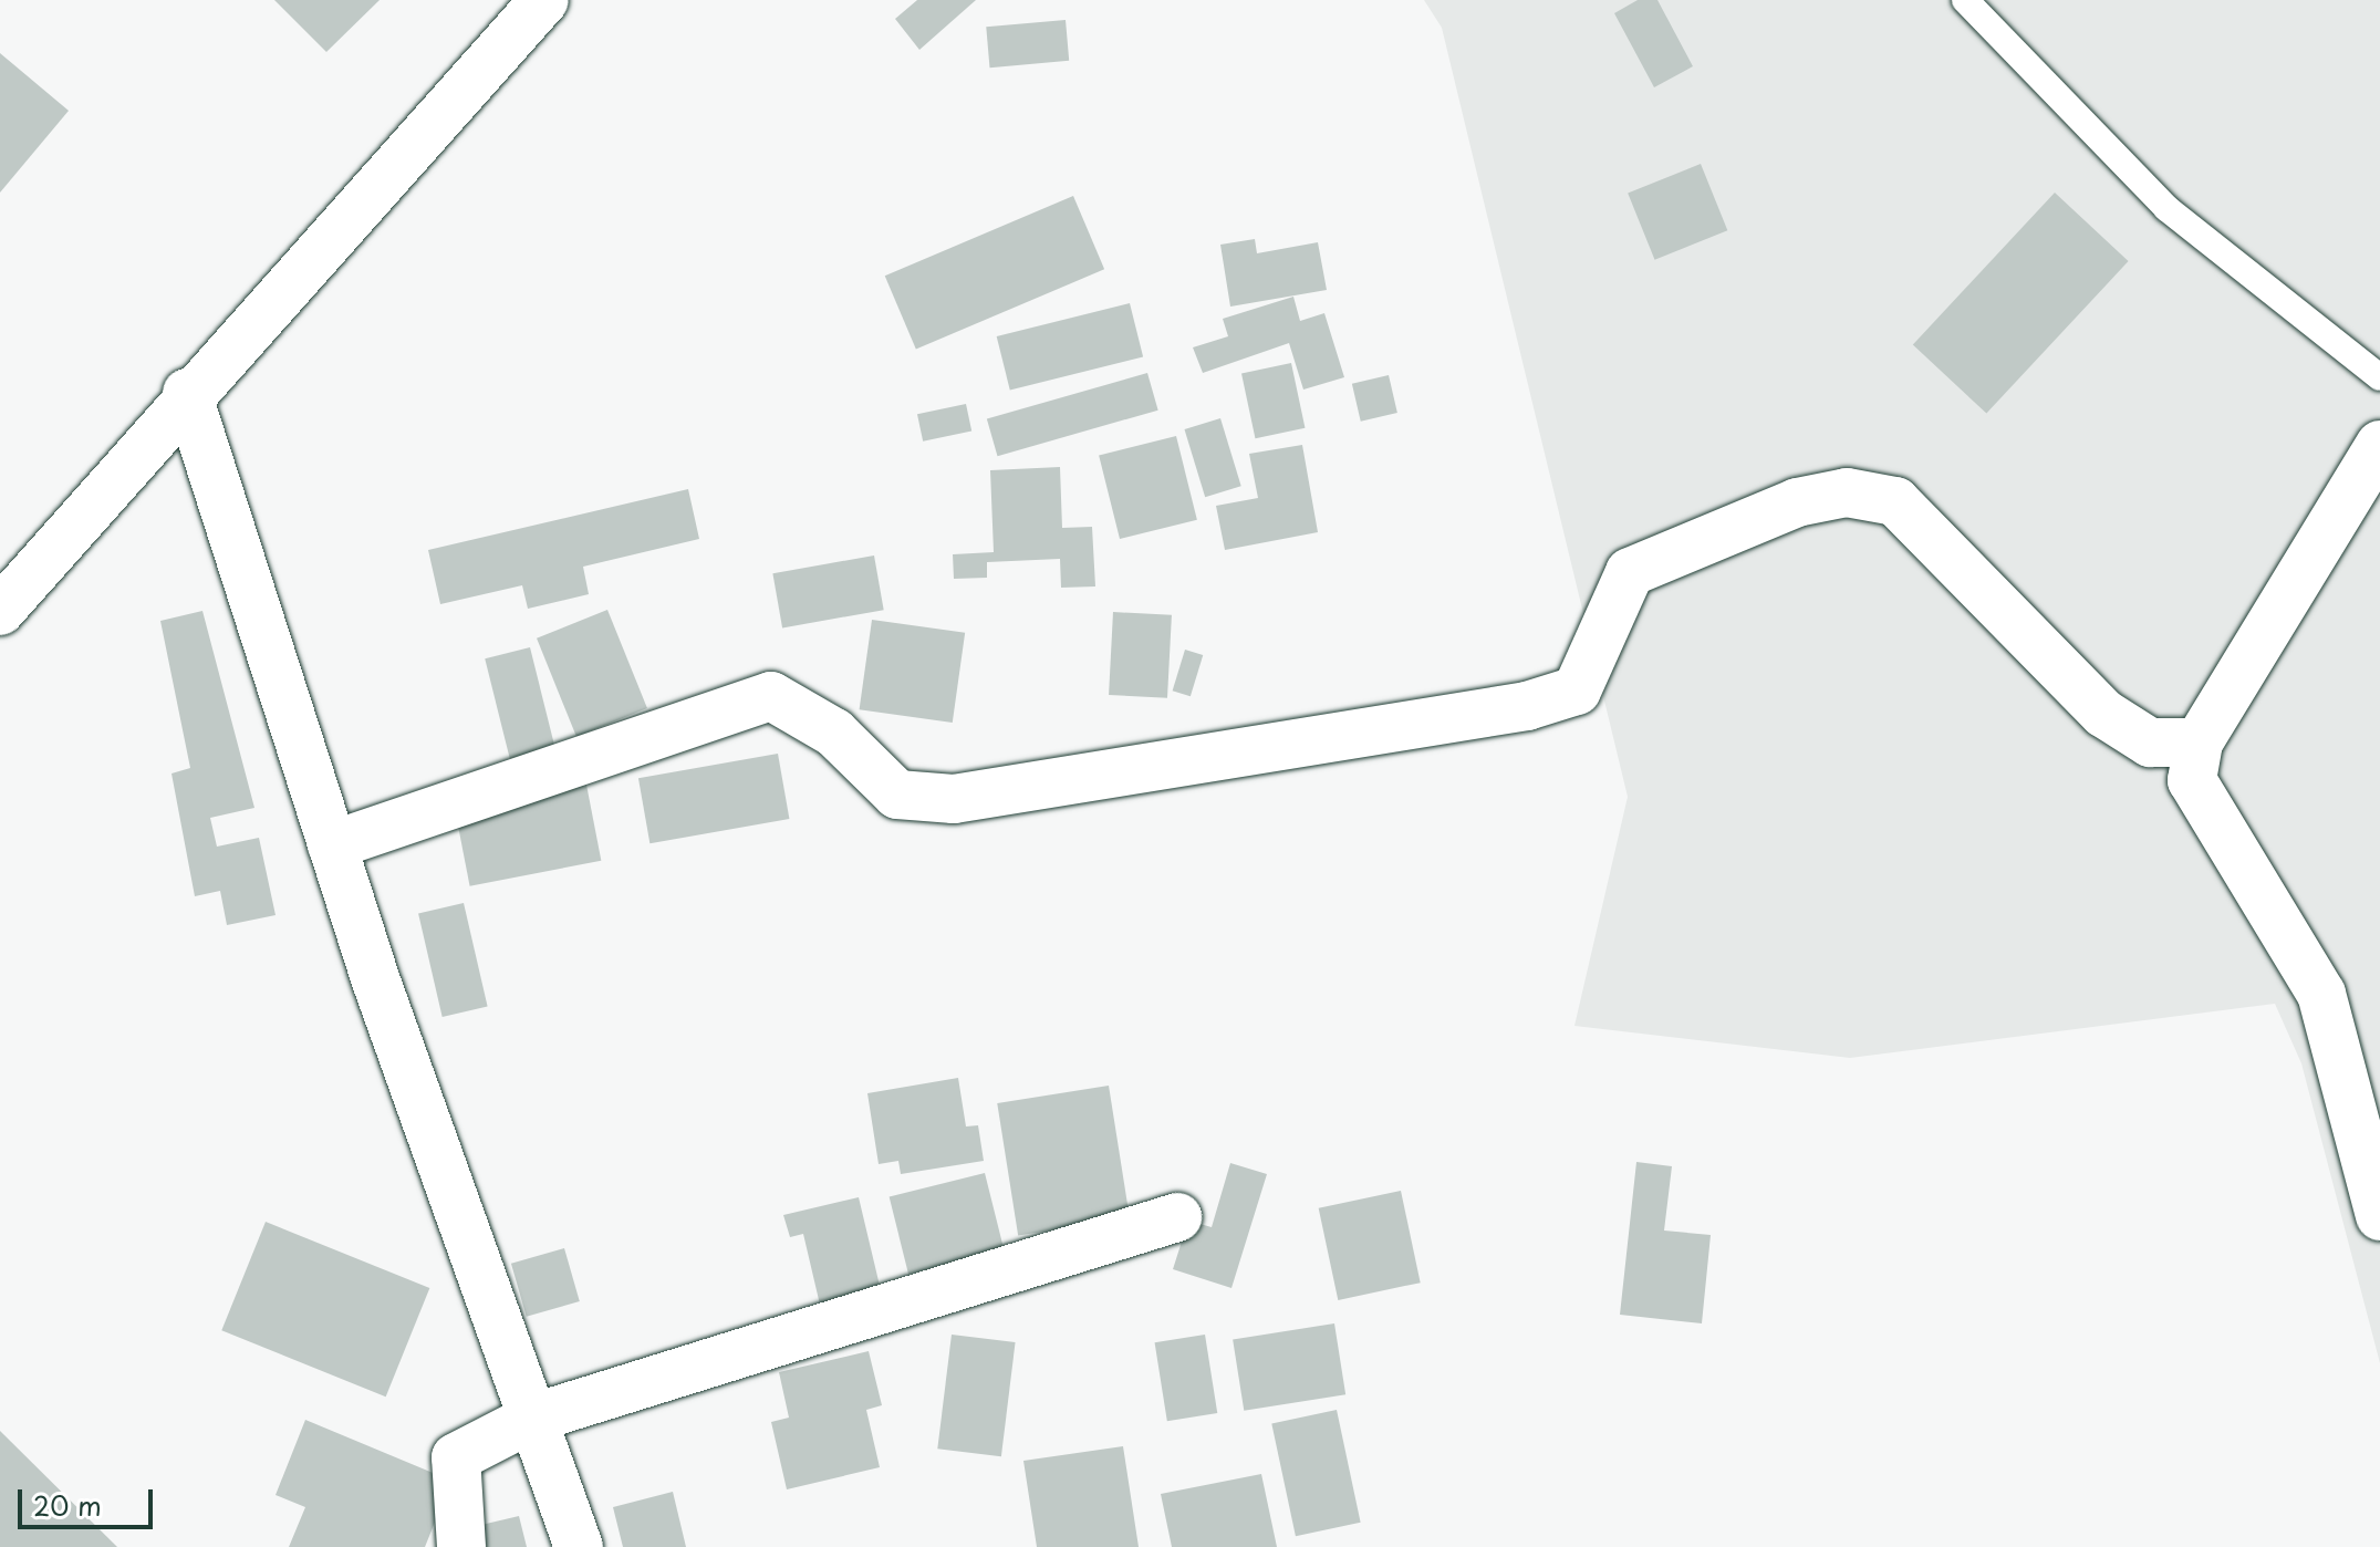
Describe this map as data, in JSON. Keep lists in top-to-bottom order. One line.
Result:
{"scale_bar":"20 m"}
